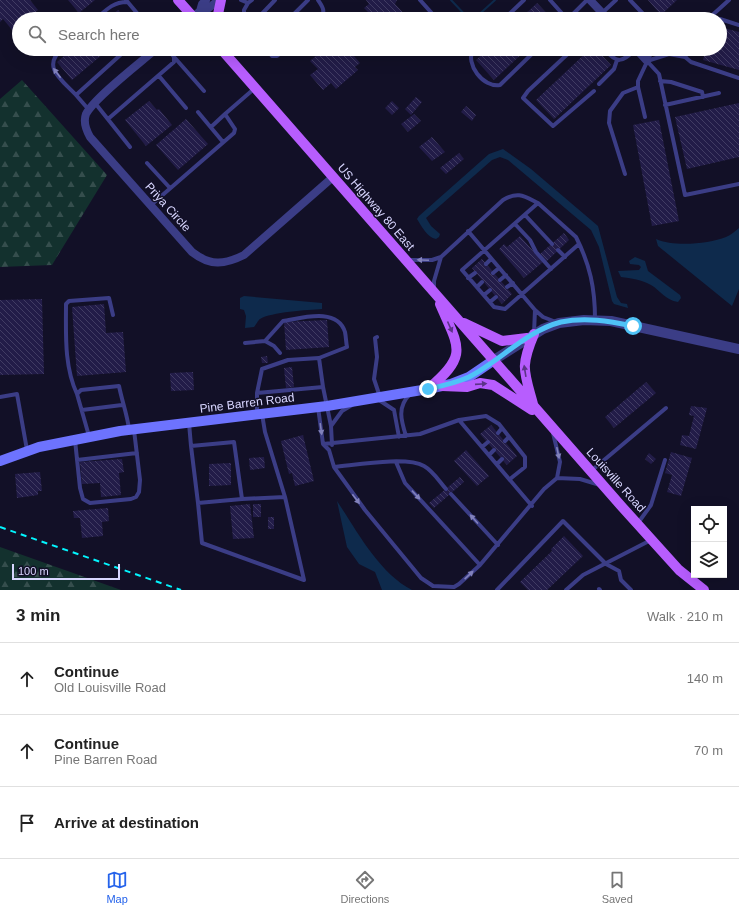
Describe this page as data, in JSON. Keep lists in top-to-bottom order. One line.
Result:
{"streets":{"main road":["US Highway 80 East","Pine Barren Road","Louisville Road"],"street":["Priya Circle"]},"crossings":[["Priya Circle","US Highway 80 East"],["US Highway 80 East","Pine Barren Road"],["US Highway 80 East","Louisville Road"]],"scale_bar":"100 m","page":{"search":"Search here","scale":"100 m","heading":["3 min","Walk · 210 m"],"list":[["Continue","Old Louisville Road","140 m"],["Continue","Pine Barren Road","70 m"],"Arrive at destination"],"nav":["Map","Directions","Saved"]}}
